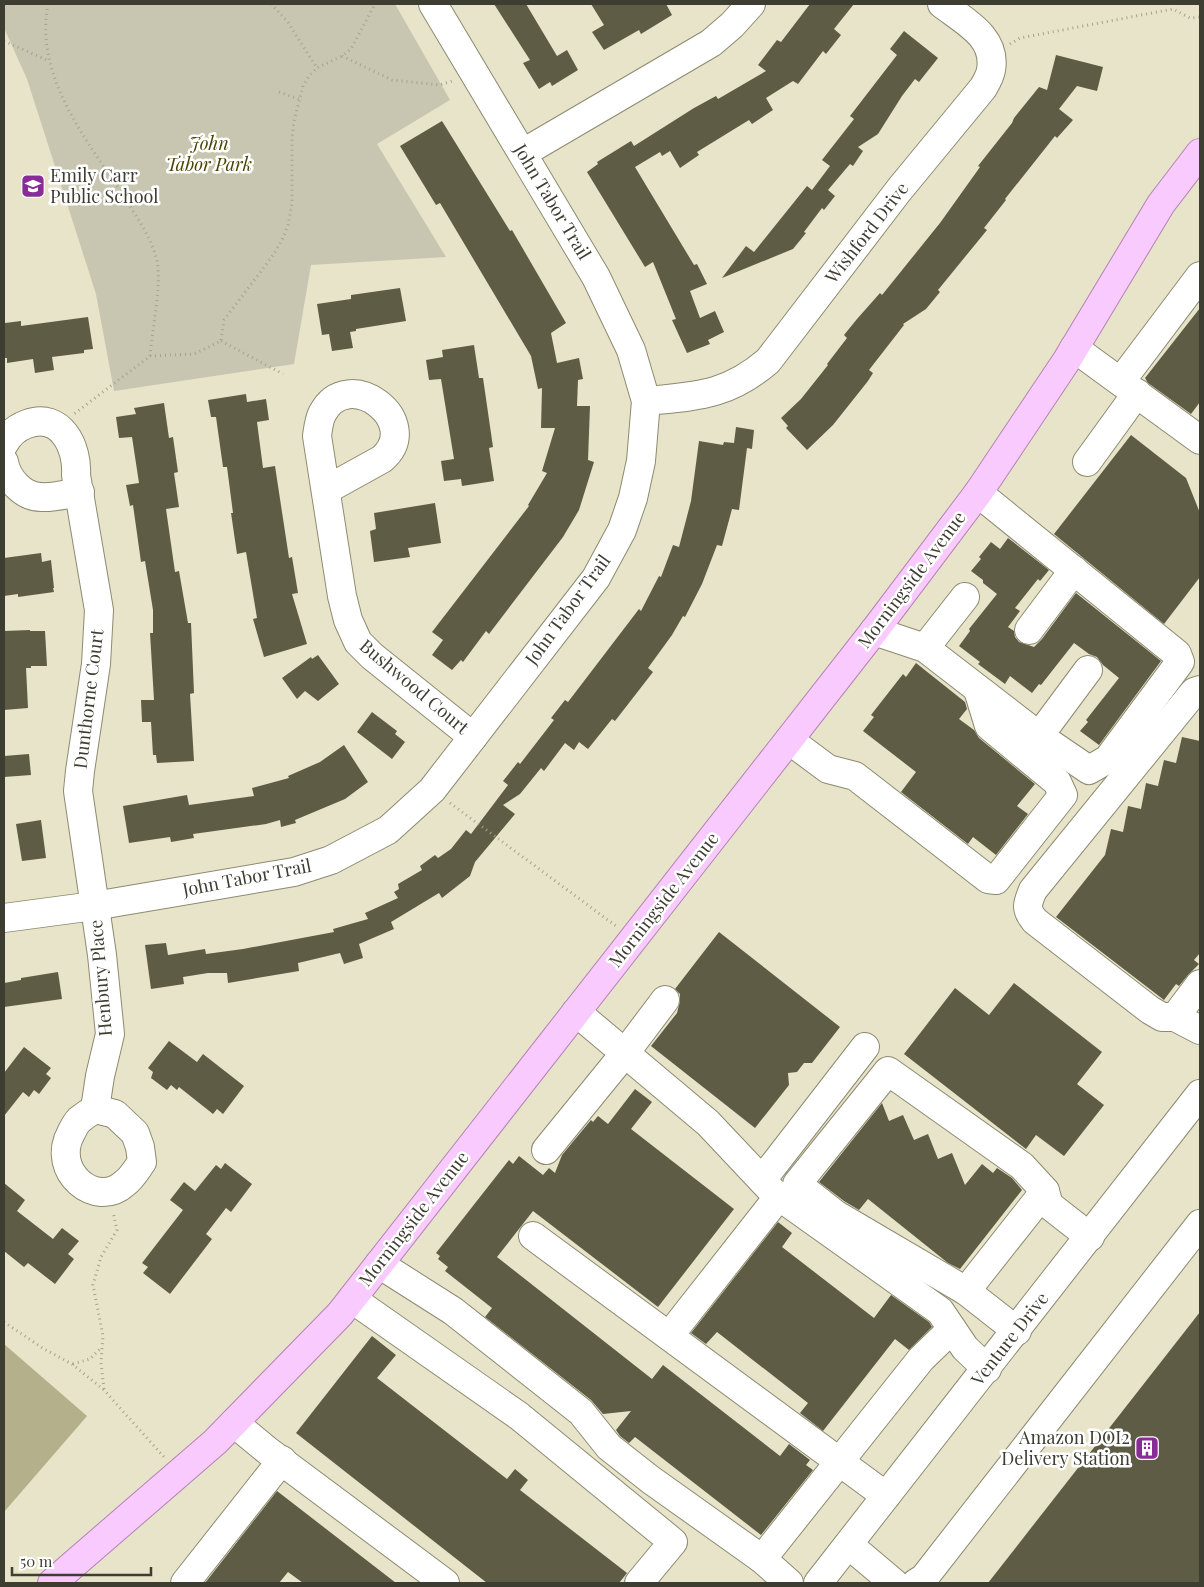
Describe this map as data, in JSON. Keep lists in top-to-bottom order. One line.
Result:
{"streets":{"main road":["Morningside Avenue"],"street":["John Tabor Trail","Wishford Drive","Bushwood Court","Dunthorne Court","Henbury Place","Venture Drive"]},"crossings":[["John Tabor Trail","Wishford Drive"],["John Tabor Trail","Bushwood Court"],["John Tabor Trail","Dunthorne Court"],["John Tabor Trail","Henbury Place"],["Dunthorne Court","Henbury Place"]],"parks":["John Tabor Park"],"places":{"school or university":["Emily Carr Public School"],"building":["Amazon DOI2 Delivery Station"]},"scale_bar":"50 m"}
